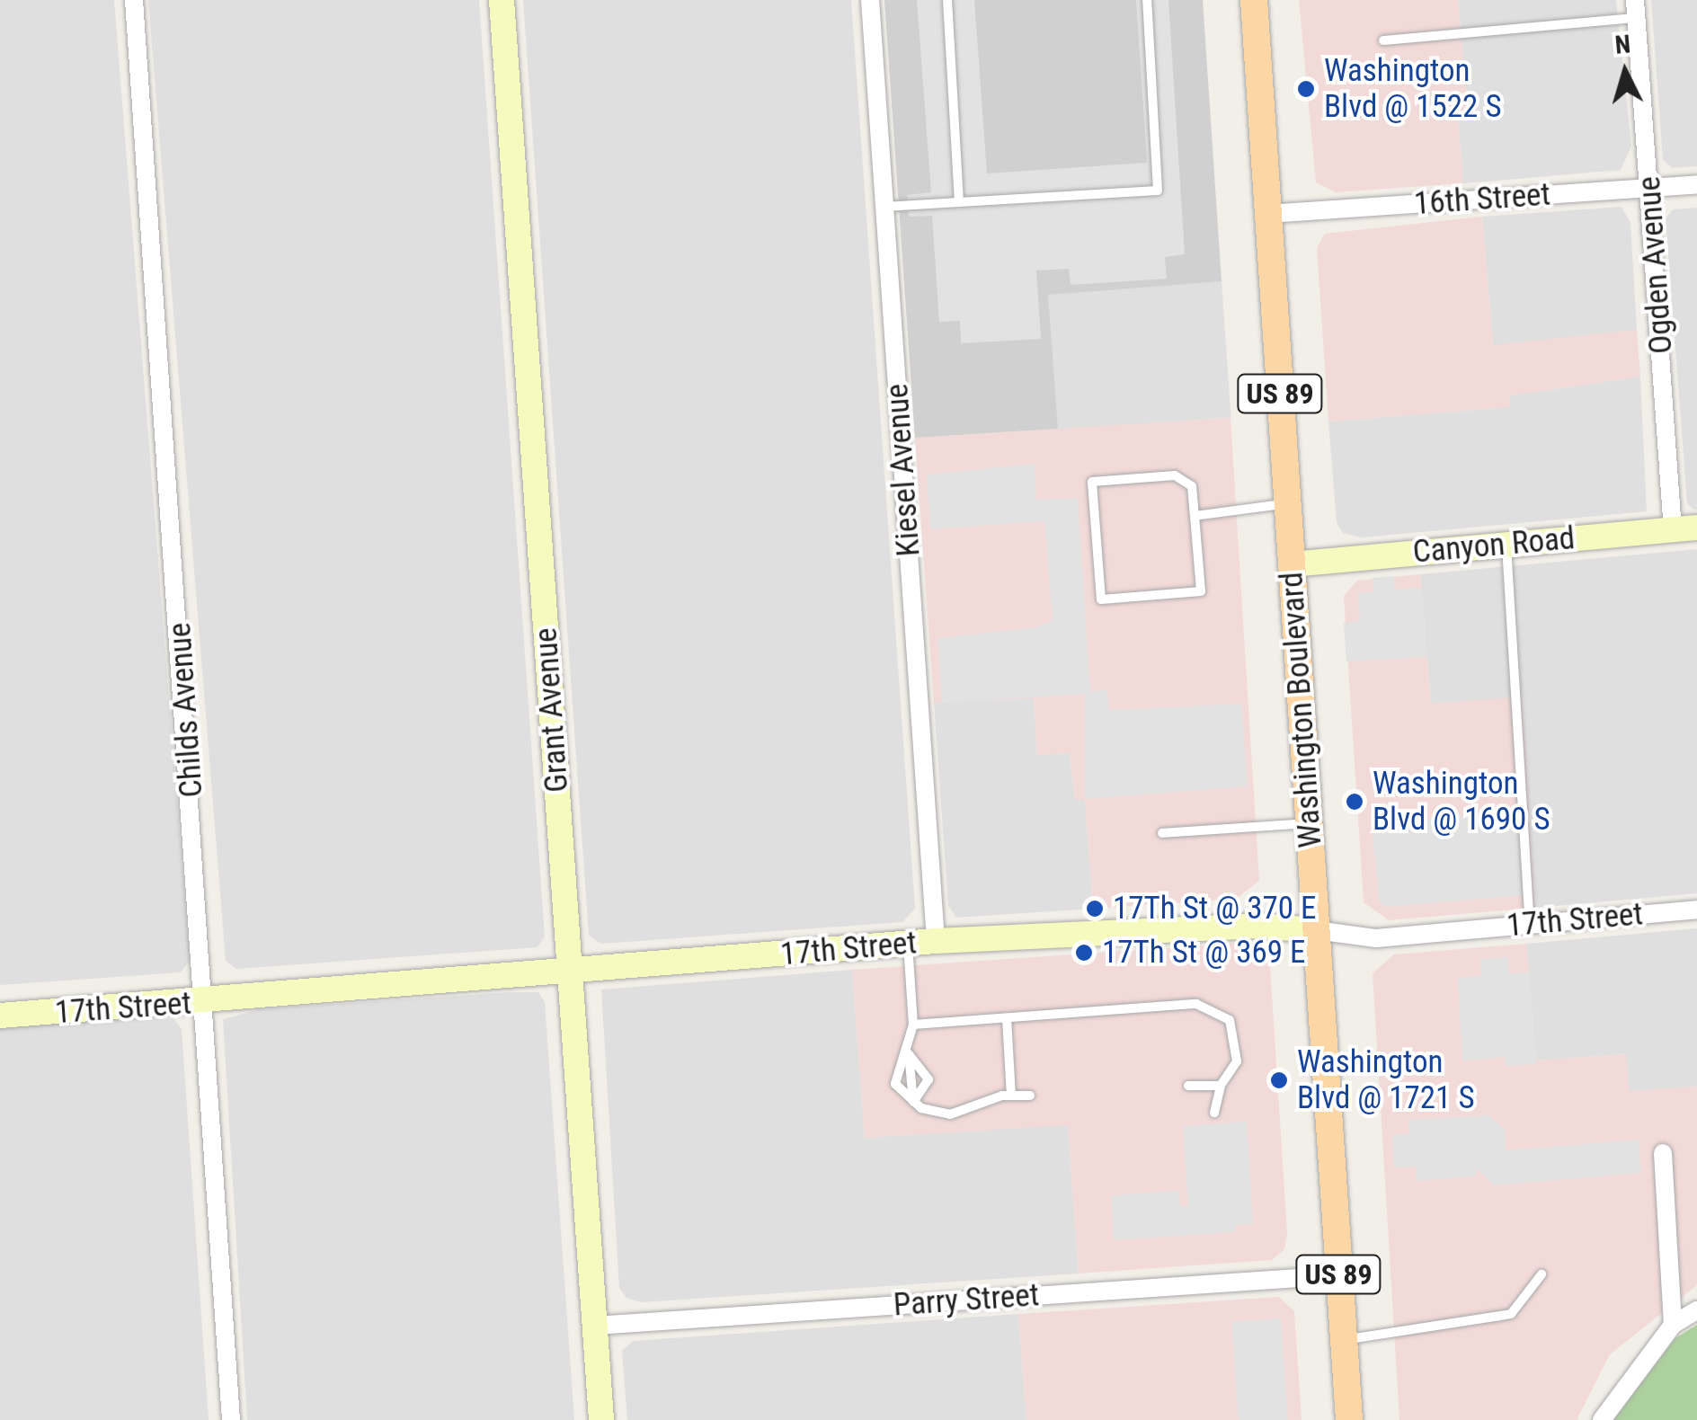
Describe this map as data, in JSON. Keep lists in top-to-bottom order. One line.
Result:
{"streets":{"main road":["US 89","Washington Boulevard"],"street":["16th Street","Ogden Avenue","Kiesel Avenue","Canyon Road","Childs Avenue","Grant Avenue","17th Street","Parry Street"]},"crossings":[["16th Street","Ogden Avenue"],["16th Street","Washington Boulevard"],["Ogden Avenue","Canyon Road"],["Kiesel Avenue","17th Street"],["Canyon Road","Washington Boulevard"],["Childs Avenue","17th Street"],["Grant Avenue","17th Street"],["Grant Avenue","Parry Street"],["Washington Boulevard","17th Street"],["Washington Boulevard","Parry Street"]],"places":["Washington Blvd @ 1522 S","Washington Blvd @ 1690 S","17Th St @ 370 E","17Th St @ 369 E","Washington Blvd @ 1721 S"],"north":"top"}
